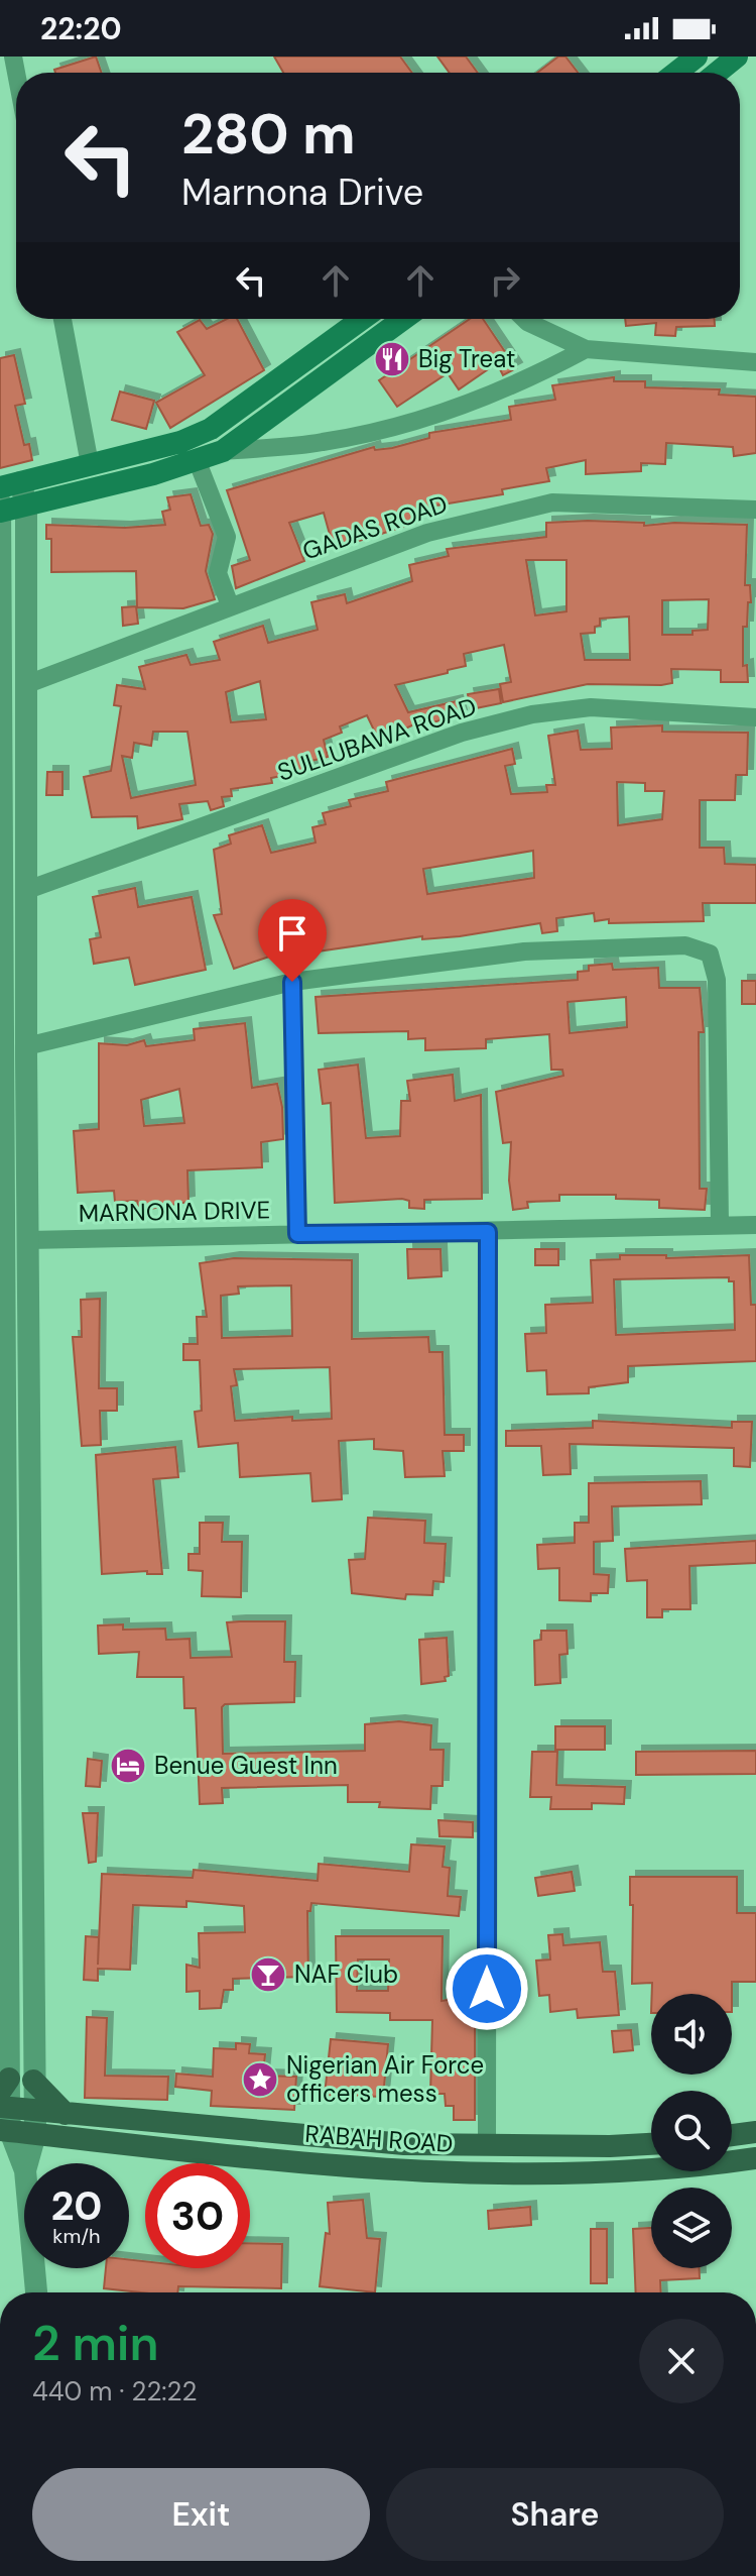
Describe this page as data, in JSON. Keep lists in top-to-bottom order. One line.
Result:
{"streets":{"main road":["RABAH ROAD"],"street":["GADAS ROAD","SULLUBAWA ROAD","MARNONA DRIVE"]},"places":{"restaurant":["Big Treat"],"hotel":["Benue Guest Inn"],"bar":["NAF Club"],"place":["Nigerian Air Force officers mess"]},"page":{"status":"22:20","turn":["280 m","Marnona Drive"],"speed":"20 km/h","limit":"30","heading":["2 min","440 m · 22:22"],"buttons":["Exit","Share"]}}
